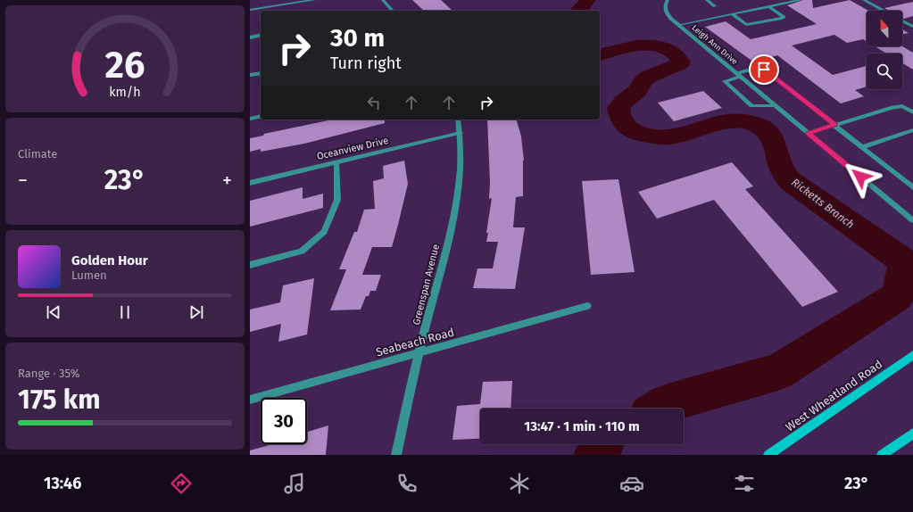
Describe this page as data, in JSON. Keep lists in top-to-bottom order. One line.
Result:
{"streets":{"main road":["West Wheatland Road"],"street":["Leigh Ann Drive","Oceanview Drive","Greenspan Avenue","Seabeach Road"]},"crossings":[["Oceanview Drive","Greenspan Avenue"],["Greenspan Avenue","Seabeach Road"]],"water":["Ricketts Branch"],"north":"top","page":{"turn":["30 m","Turn right"],"tile":["Climate",["Range · 35%","175 km"]],"heat":["−","23°","+"],"song":["Golden Hour","Lumen"],"limit":"30","trip":"13:47 · 1 min · 110 m","tabs":["13:46","23°"],"gauge":["26","km/h"]}}
